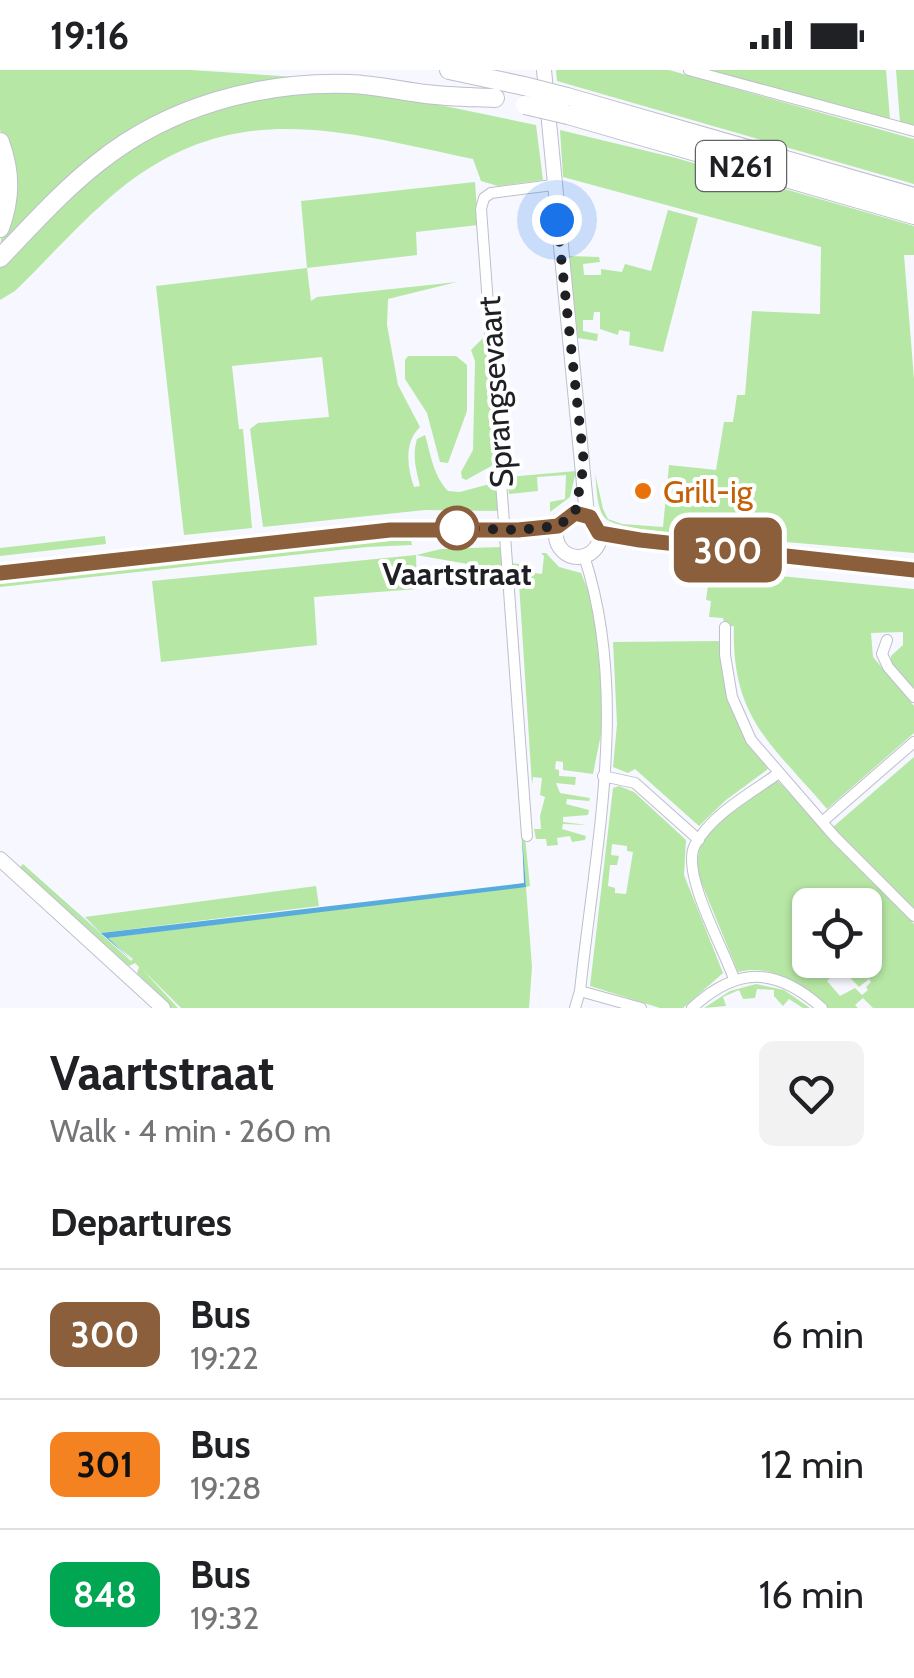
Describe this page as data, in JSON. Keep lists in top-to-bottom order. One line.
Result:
{"streets":{"highway":["N261"],"street":["Sprangsevaart"]},"places":["Grill-ig","Vaartstraat"],"lines":["bus line 300"],"page":{"status":"19:16","on_map":"300","heading":[["Vaartstraat","Walk · 4 min · 260 m"],"Departures"],"list":[{"mark":"300","name":"Bus","note":"19:22","value":"6 min"},{"mark":"301","name":"Bus","note":"19:28","value":"12 min"},{"mark":"848","name":"Bus","note":"19:32","value":"16 min"}]}}
